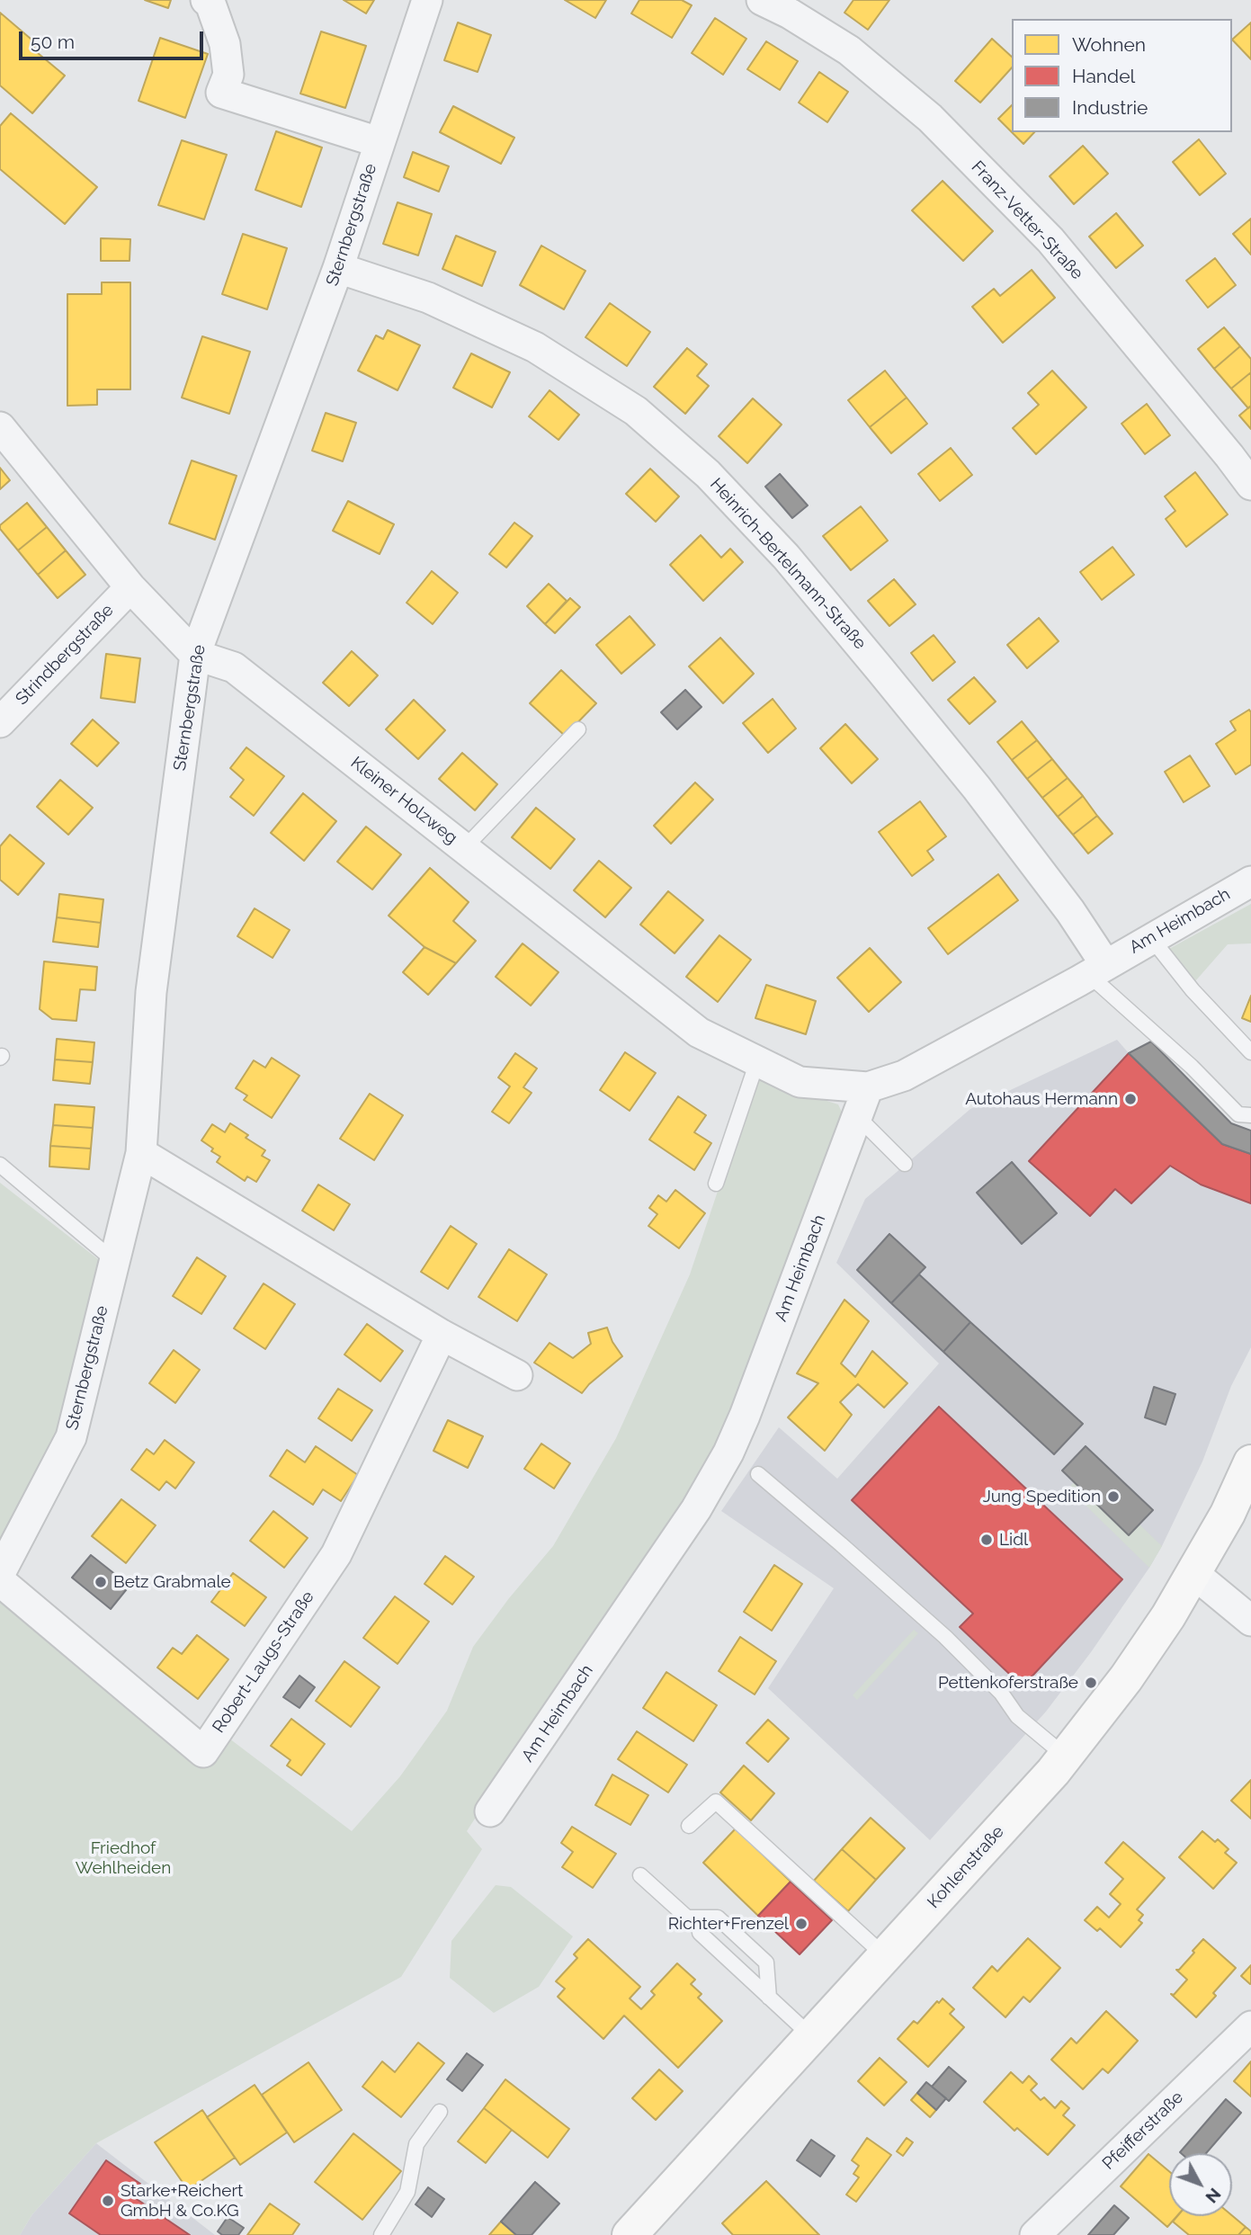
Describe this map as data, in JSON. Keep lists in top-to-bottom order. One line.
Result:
{"streets":{"main road":["Kohlenstraße"],"street":["Franz-Vetter-Straße","Sternbergstraße","Heinrich-Bertelmann-Straße","Strindbergstraße","Kleiner Holzweg","Am Heimbach","Robert-Laugs-Straße","Pfeifferstraße"]},"crossings":[["Sternbergstraße","Heinrich-Bertelmann-Straße"],["Sternbergstraße","Kleiner Holzweg"],["Heinrich-Bertelmann-Straße","Am Heimbach"],["Strindbergstraße","Kleiner Holzweg"],["Kleiner Holzweg","Am Heimbach"]],"parks":["Friedhof Wehlheiden"],"places":["Autohaus Hermann","Jung Spedition","Lidl","Betz Grabmale","Pettenkoferstraße","Richter+Frenzel","Starke+Reichert GmbH & Co.KG"],"legend":["Wohnen","Handel","Industrie"],"scale_bar":"50 m","north":"bottom right"}
